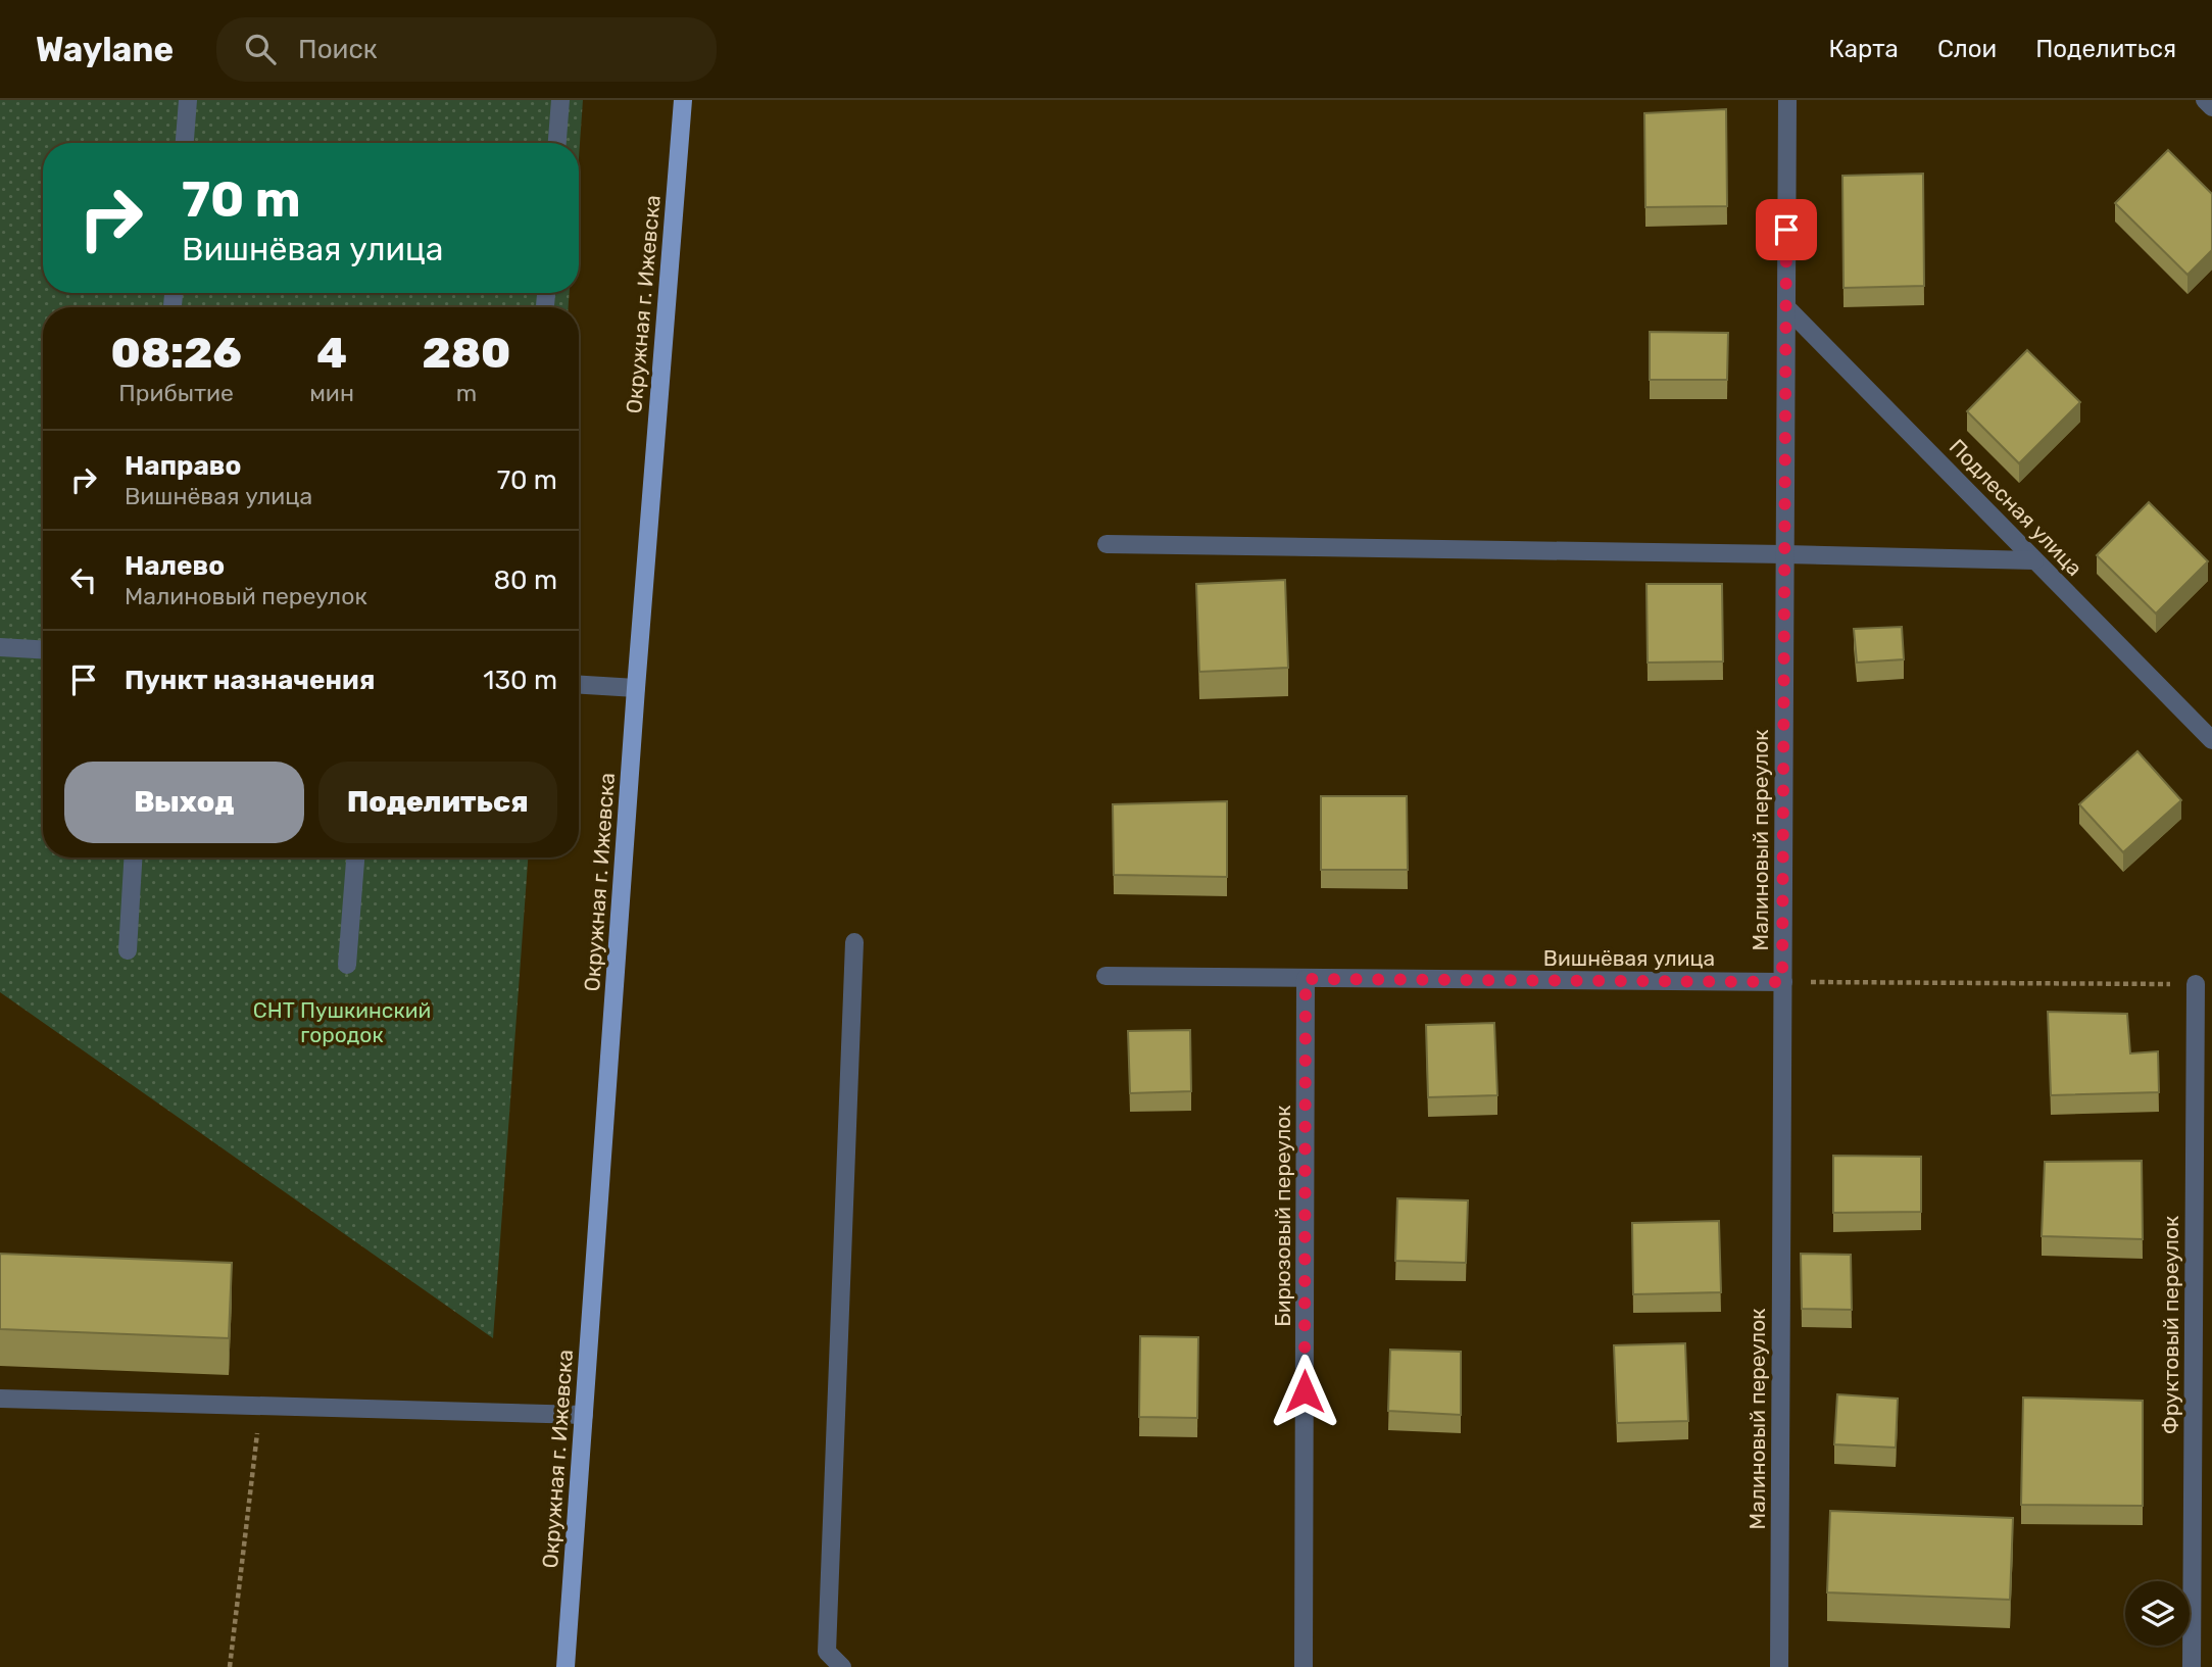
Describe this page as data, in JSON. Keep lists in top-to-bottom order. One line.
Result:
{"streets":{"main road":["Окружная г. Ижевска"],"street":["Подлесная улица","Малиновый переулок","Вишнёвая улица","Бирюзовый переулок","Фруктовый переулок"]},"crossings":[["Подлесная улица","Малиновый переулок"],["Малиновый переулок","Вишнёвая улица"],["Вишнёвая улица","Бирюзовый переулок"]],"parks":["СНТ Пушкинский городок"],"page":{"header":"Waylane","search":"Поиск","nav":["Карта","Слои","Поделиться"],"turn":["70 m","Вишнёвая улица"],"eta":["08:26","Прибытие","4","мин","280","m"],"list":[{"name":"Направо","note":"Вишнёвая улица","value":"70 m"},{"name":"Налево","note":"Малиновый переулок","value":"80 m"},{"name":"Пункт назначения","value":"130 m"}],"buttons":["Выход","Поделиться"]}}
